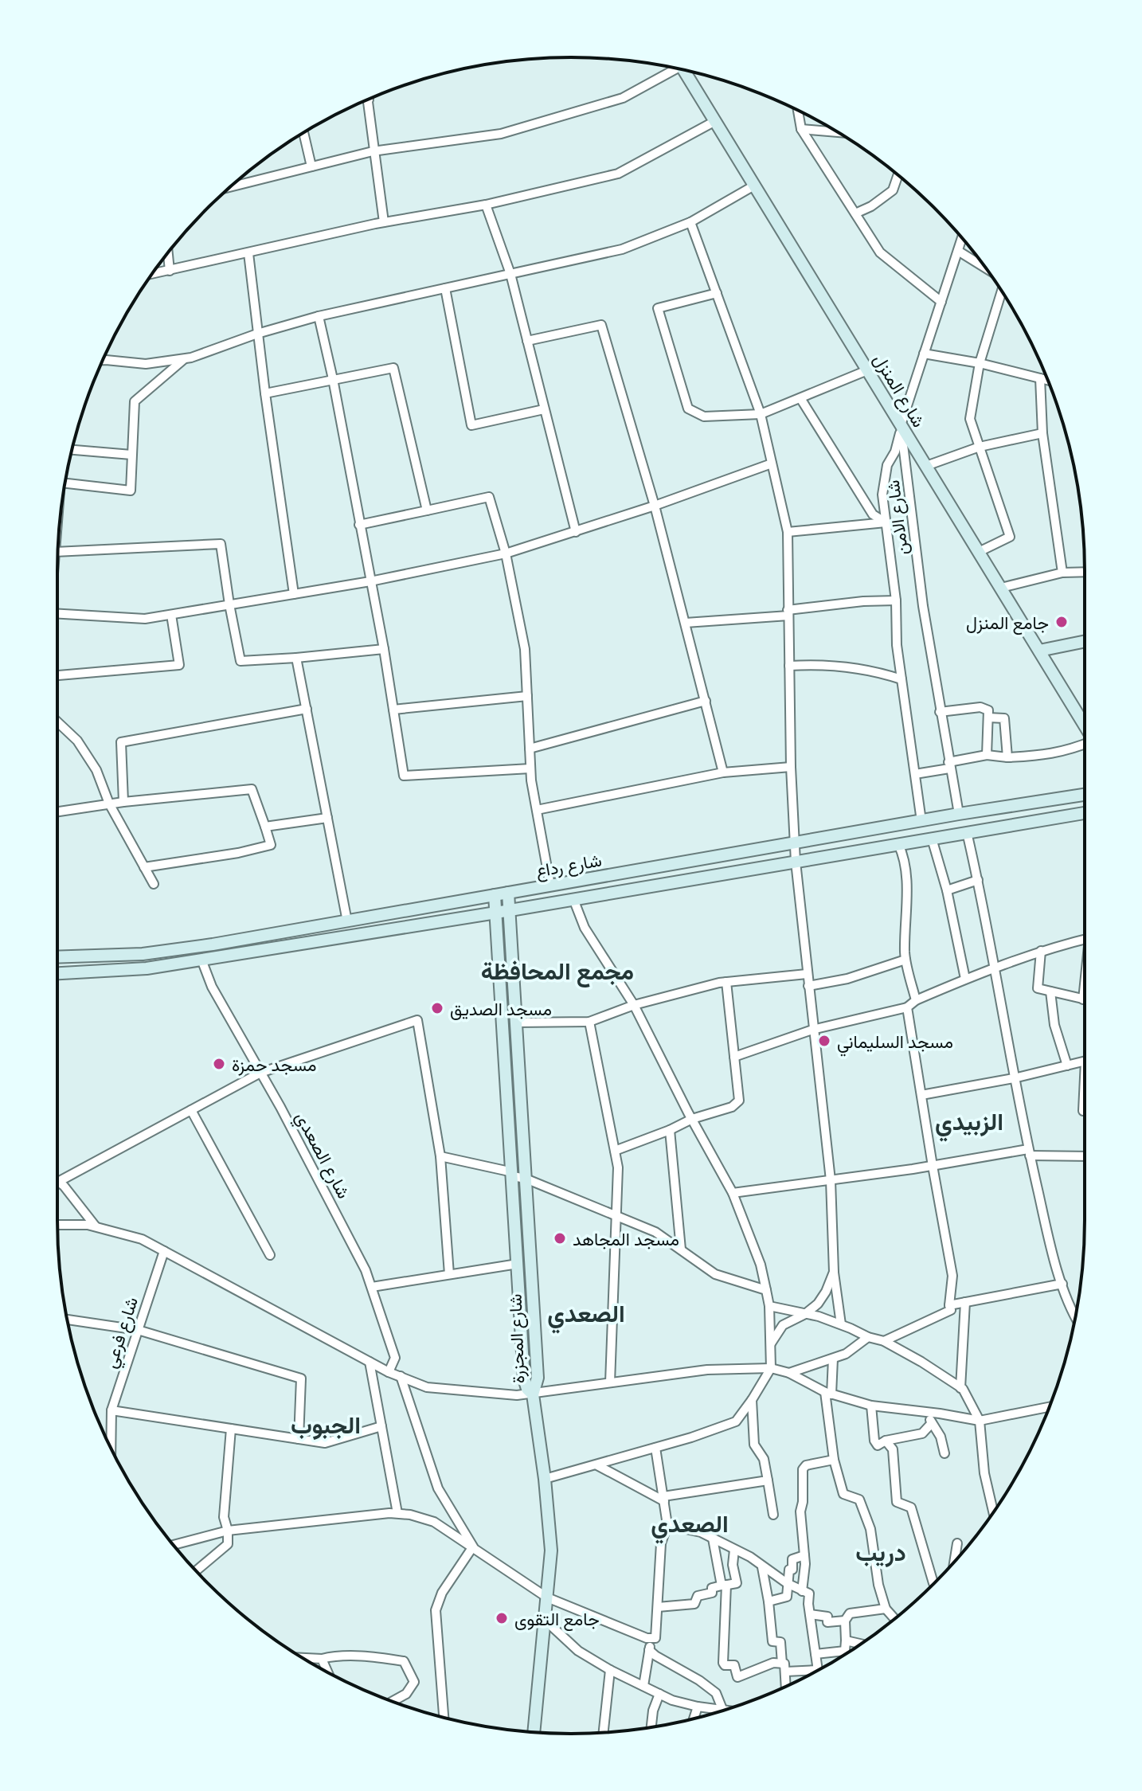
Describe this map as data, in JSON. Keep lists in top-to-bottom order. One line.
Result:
{"streets":{"street":["شارع المنزل","شارع الامن","شارع رداع","شارع الصعدي","شارع فرعي","شارع المجزرة"]},"crossings":[["شارع المنزل","شارع الامن"],["شارع الامن","شارع رداع"],["شارع رداع","شارع الصعدي"],["شارع رداع","شارع المجزرة"]],"districts":["مجمع المحافظة","الزبيدي","الصعدي","الجبوب","الصعدي","دريب"],"places":["جامع المنزل","مسجد الصديق","مسجد السليماني","مسجد حمزة","مسجد المجاهد","جامع التقوى"]}
